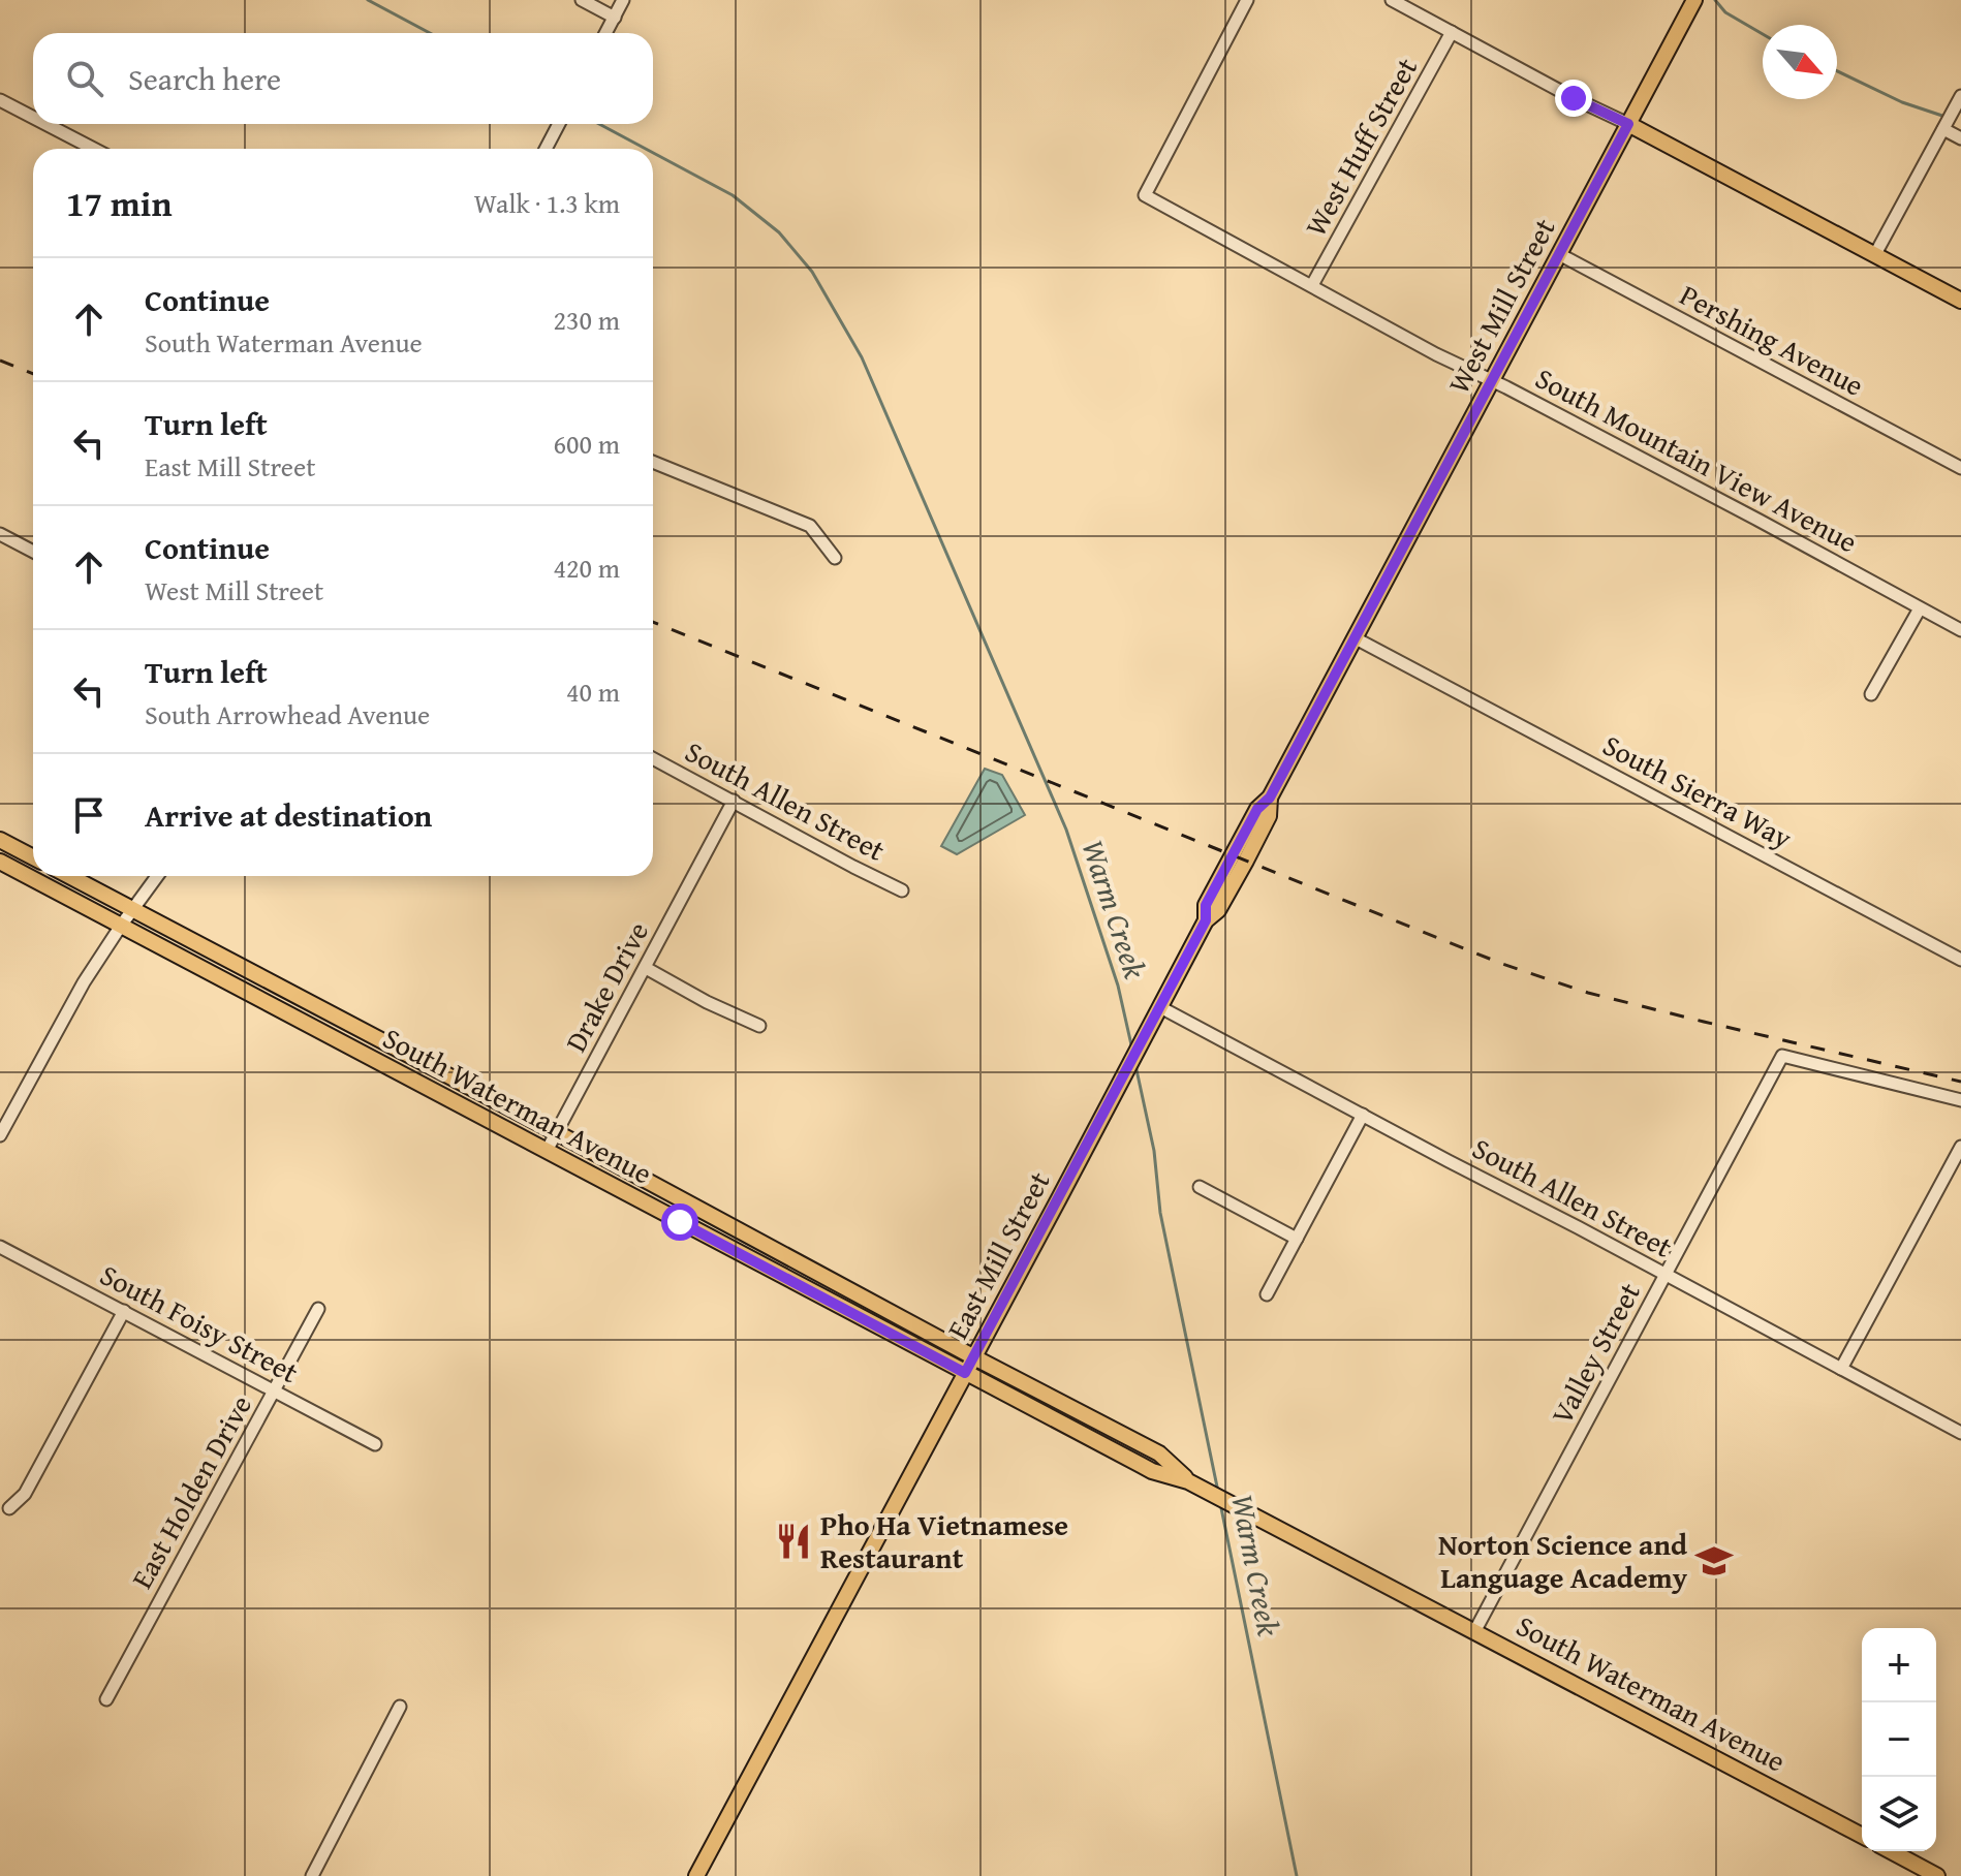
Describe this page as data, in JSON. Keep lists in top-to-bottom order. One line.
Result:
{"streets":{"main road":["West Mill Street","South Waterman Avenue","East Mill Street"],"street":["West Huff Street","Pershing Avenue","South Mountain View Avenue","South Sierra Way","South Allen Street","Drake Drive","South Foisy Street","Valley Street","East Holden Drive"]},"crossings":[["West Huff Street","South Mountain View Avenue"],["West Mill Street","Pershing Avenue"],["West Mill Street","South Mountain View Avenue"],["West Mill Street","South Sierra Way"],["West Mill Street","East Mill Street"],["South Sierra Way","East Mill Street"],["South Allen Street","Drake Drive"],["South Allen Street","East Mill Street"],["South Allen Street","Valley Street"],["Drake Drive","South Waterman Avenue"],["South Waterman Avenue","East Mill Street"],["South Waterman Avenue","Valley Street"],["South Foisy Street","East Holden Drive"]],"water":["Warm Creek"],"places":{"restaurant":["Pho Ha Vietnamese Restaurant"],"school or university":["Norton Science and Language Academy"]},"north":"bottom right","page":{"search":"Search here","heading":["17 min","Walk · 1.3 km"],"list":[["Continue","South Waterman Avenue","230 m"],["Turn left","East Mill Street","600 m"],["Continue","West Mill Street","420 m"],["Turn left","South Arrowhead Avenue","40 m"],"Arrive at destination"],"map_buttons":["+","−"]}}
